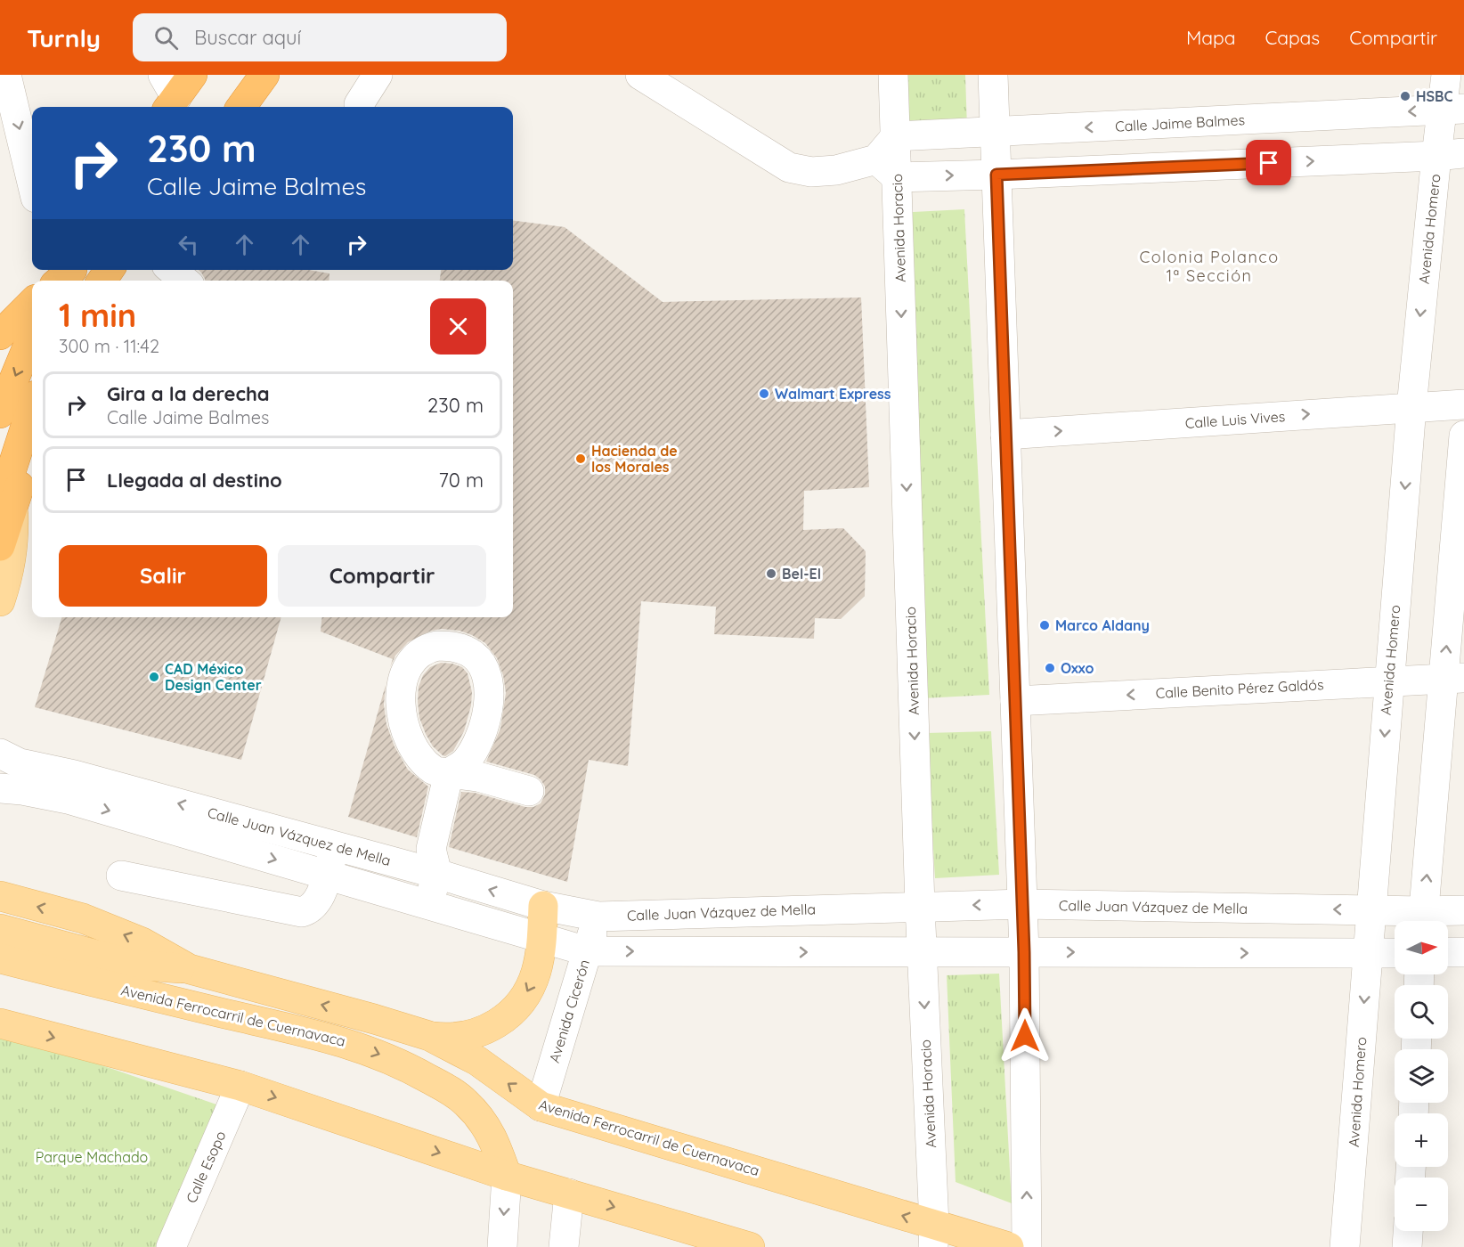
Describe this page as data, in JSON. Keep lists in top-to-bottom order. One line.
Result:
{"streets":{"main road":["Avenida Ferrocarril de Cuernavaca"],"street":["Calle Jaime Balmes","Avenida Horacio","Avenida Homero","Calle Luis Vives","Calle Benito Pérez Galdós","Calle Juan Vázquez de Mella","Avenida Cicerón","Calle Esopo"]},"crossings":[["Calle Jaime Balmes","Avenida Horacio"],["Calle Jaime Balmes","Avenida Homero"],["Avenida Horacio","Calle Juan Vázquez de Mella"],["Avenida Horacio","Avenida Ferrocarril de Cuernavaca"],["Avenida Homero","Calle Luis Vives"],["Avenida Homero","Calle Benito Pérez Galdós"],["Avenida Homero","Calle Juan Vázquez de Mella"],["Calle Juan Vázquez de Mella","Avenida Cicerón"],["Avenida Cicerón","Avenida Ferrocarril de Cuernavaca"]],"one_way":["Calle Benito Pérez Galdós"],"districts":["Colonia Polanco 1ª Sección"],"parks":["Parque Machado"],"places":["HSBC","Walmart Express","Hacienda de los Morales","Bel-El","Marco Aldany","Oxxo","CAD México Design Center"],"north":"right","page":{"header":"Turnly","search":"Buscar aquí","nav":["Mapa","Capas","Compartir"],"turn":["230 m","Calle Jaime Balmes"],"heading":["1 min","300 m · 11:42"],"list":[{"name":"Gira a la derecha","note":"Calle Jaime Balmes","value":"230 m"},{"name":"Llegada al destino","value":"70 m"}],"buttons":["Salir","Compartir"],"map_buttons":["+","−"]}}
